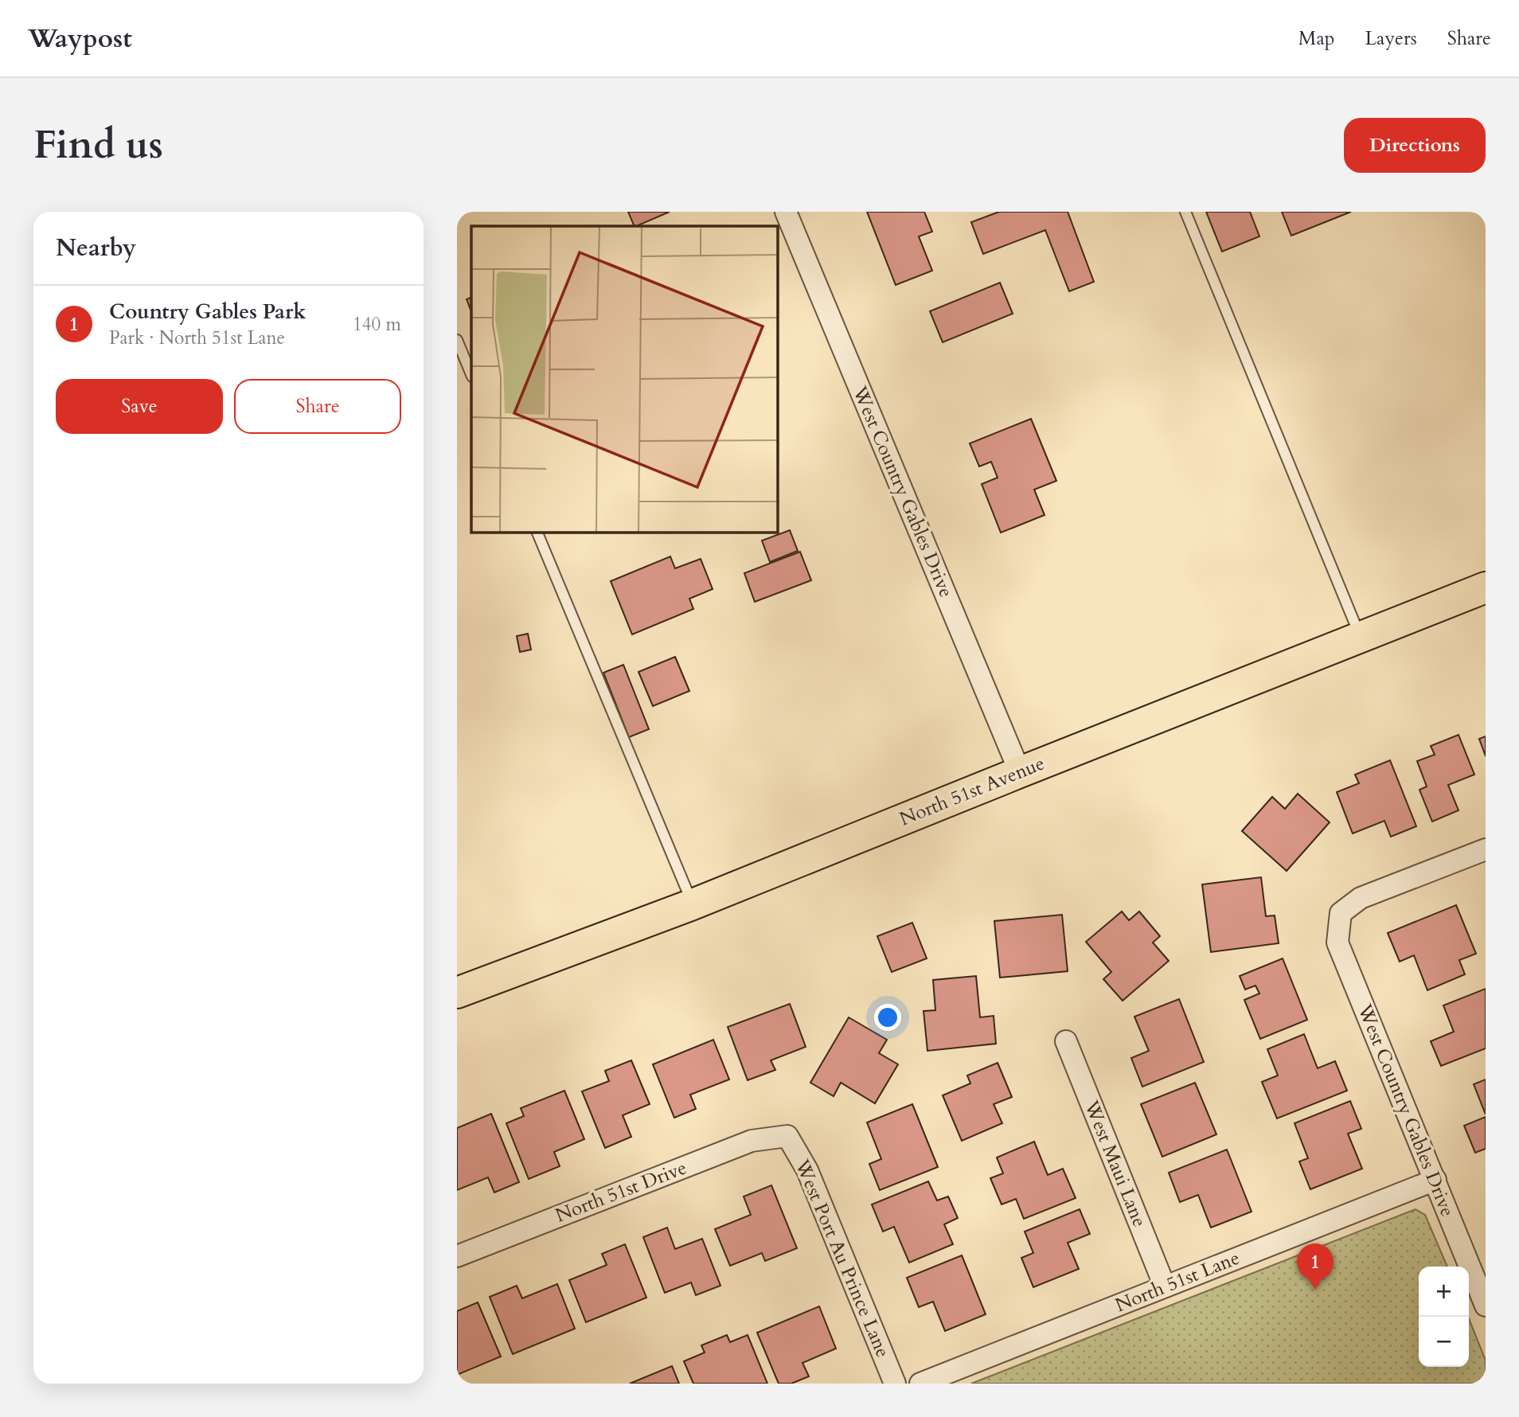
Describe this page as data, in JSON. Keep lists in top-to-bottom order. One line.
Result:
{"streets":{"main road":["North 51st Avenue"],"street":["West Country Gables Drive","West Maui Lane","North 51st Drive","West Port Au Prince Lane","North 51st Lane"]},"crossings":[["West Country Gables Drive","North 51st Avenue"],["West Country Gables Drive","North 51st Lane"],["West Maui Lane","North 51st Lane"],["North 51st Drive","West Port Au Prince Lane"]],"page":{"header":"Waypost","nav":["Map","Layers","Share"],"buttons":["Directions",["Save","Share"]],"title":"Find us","heading":"Nearby","list":[{"mark":"1","name":"Country Gables Park","note":"Park · North 51st Lane","value":"140 m"}],"pins":"1","map_buttons":["+","−"]}}
